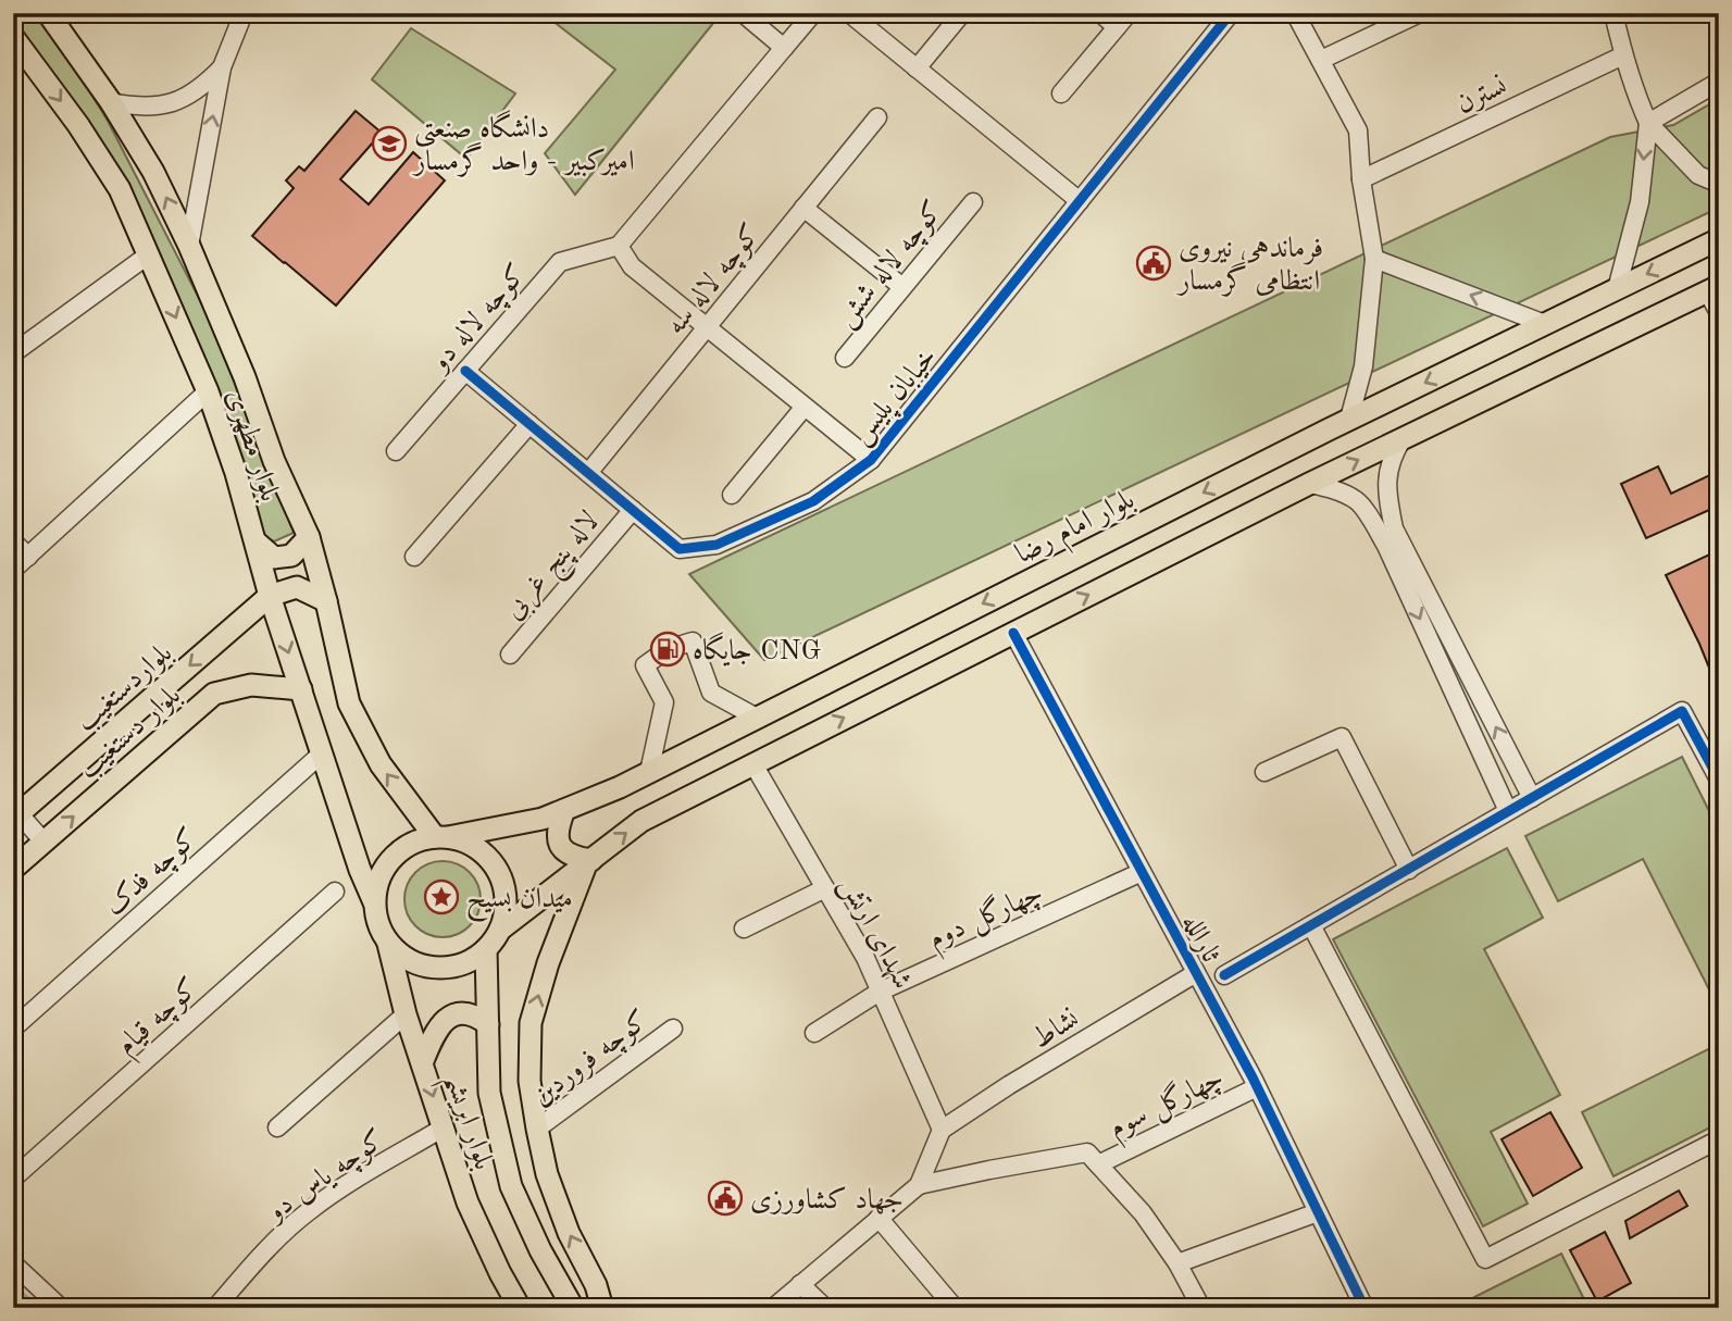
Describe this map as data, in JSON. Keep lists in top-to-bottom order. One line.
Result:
{"streets":{"main road":["بلوار مطهری","بلوار امام رضا","بلواردستغیب","بلوار دستغیب","بلوار ابریشم"],"street":["نسترن","کوچه لاله شش","کوچه لاله سه","کوچه لاله دو","خیابان پلیس","لاله پنج غربی","کوچه فدک","چهارگل دوم","شهدای ارتش","ثارالله","کوچه قیام","نشاط","کوچه فروردین","چهارگل سوم","کوچه یاس دو"]},"crossings":[["کوچه لاله سه","خیابان پلیس"],["کوچه لاله دو","خیابان پلیس"],["خیابان پلیس","لاله پنج غربی"],["بلوار مطهری","بلوار امام رضا"],["بلوار مطهری","بلواردستغیب"],["بلوار مطهری","بلوار دستغیب"],["بلوار مطهری","کوچه فدک"],["بلوار مطهری","بلوار ابریشم"],["بلوار امام رضا","بلوار ابریشم"],["چهارگل دوم","شهدای ارتش"],["چهارگل دوم","ثارالله"],["شهدای ارتش","نشاط"],["ثارالله","نشاط"],["ثارالله","چهارگل سوم"],["بلوار ابریشم","کوچه یاس دو"]],"one_way":["بلواردستغیب","بلوار دستغیب"],"places":{"school or university":["دانشگاه صنعتی امیرکبیر - واحد گرمسار"],"public building":["فرماندهی نیروی انتظامی گرمسار","جهاد کشاورزی"],"fuel station":["جایگاه CNG"],"place":["میدان بسیح"]}}
